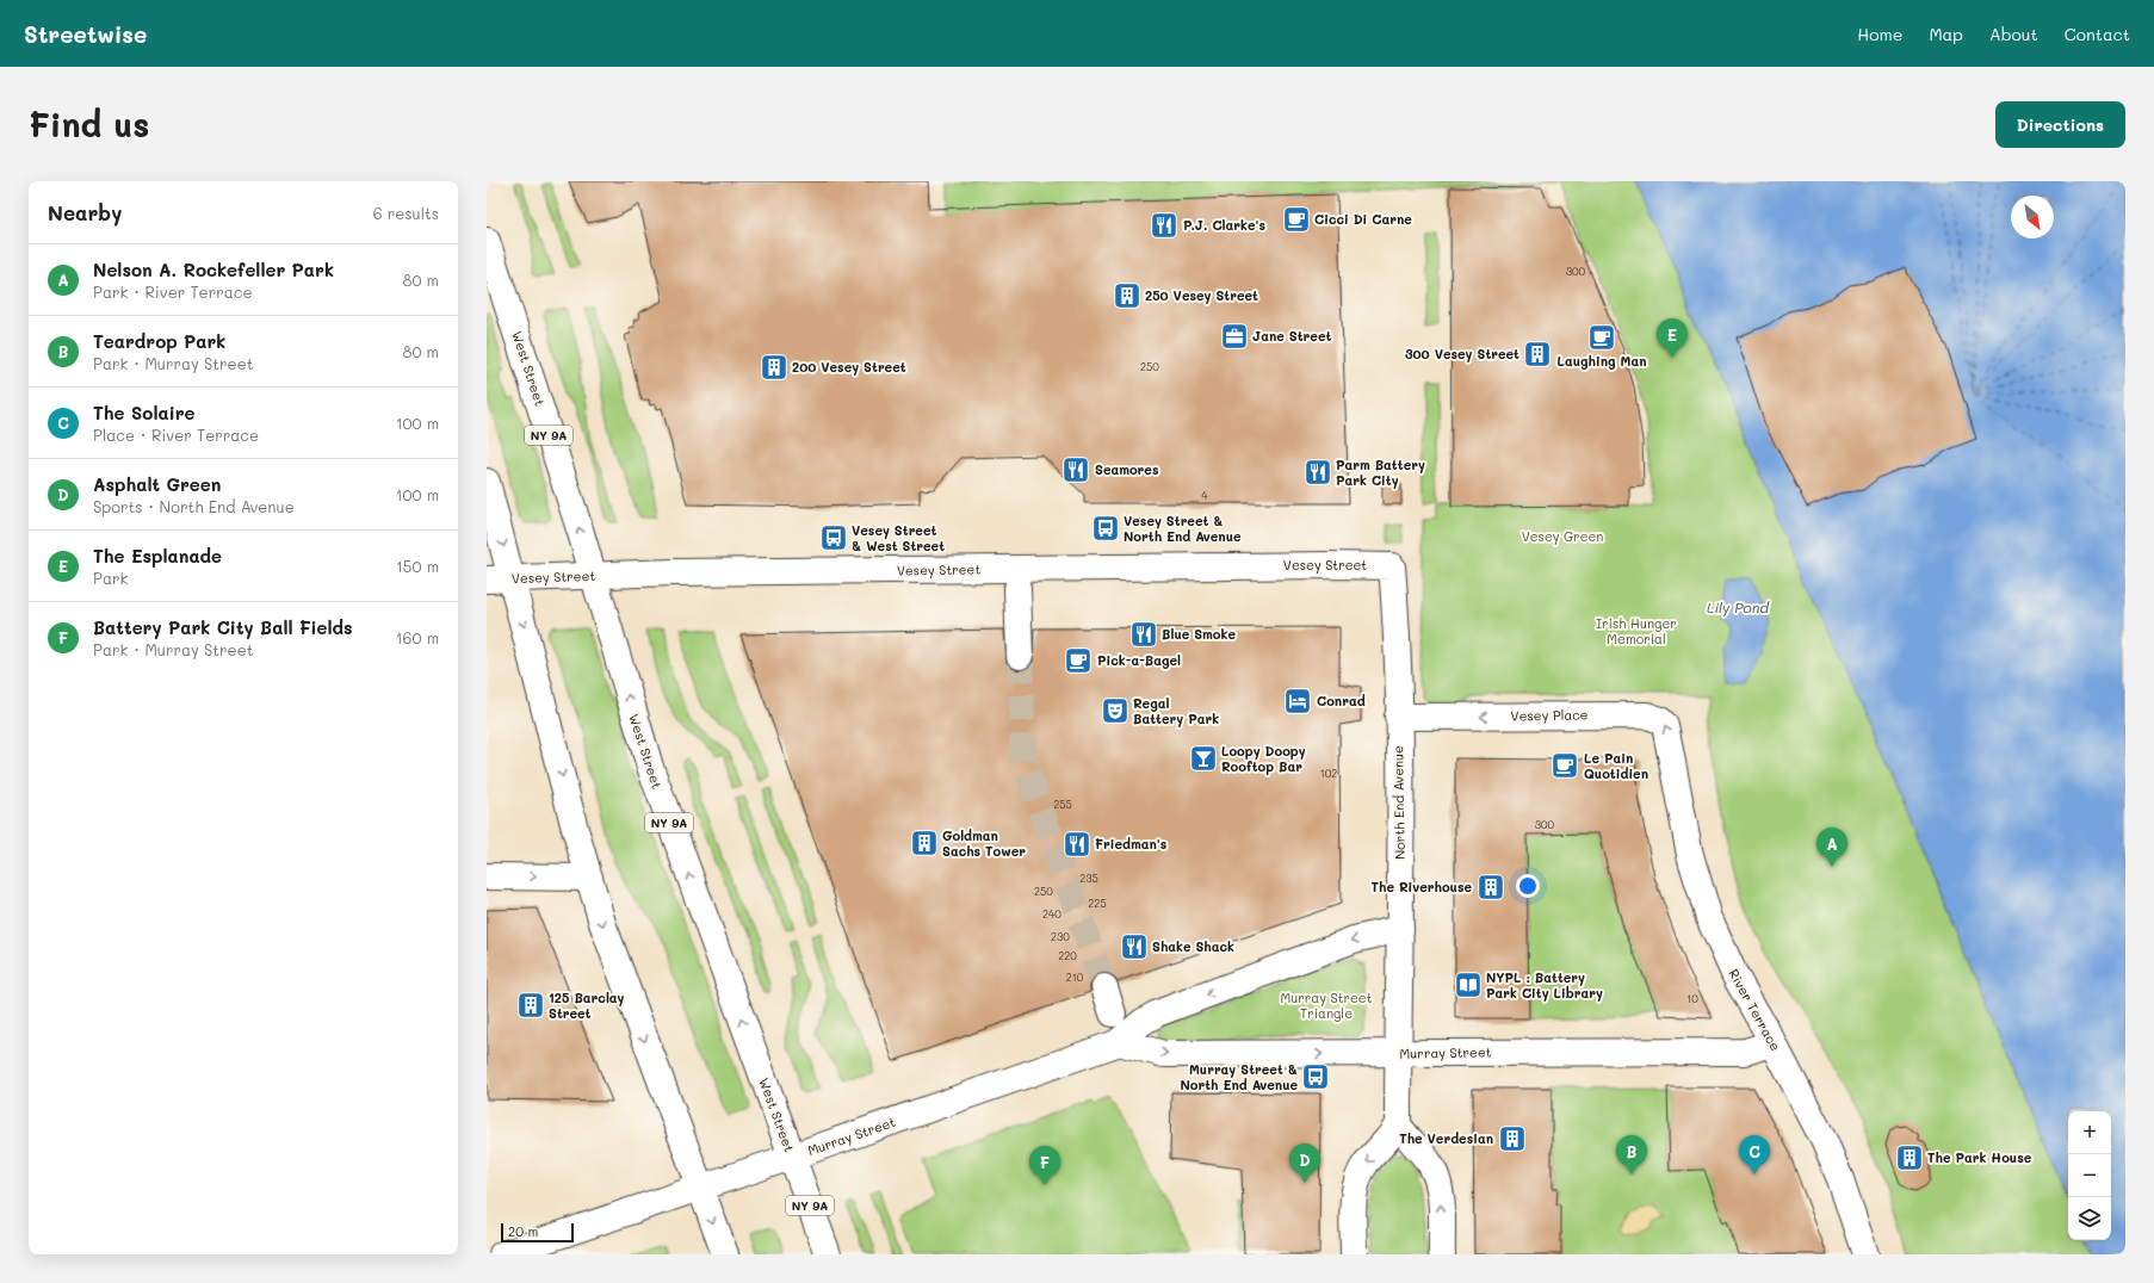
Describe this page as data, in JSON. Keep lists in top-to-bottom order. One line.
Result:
{"streets":{"main road":["West Street","NY 9A","Vesey Street","Vesey Place","North End Avenue","River Terrace","Murray Street"]},"crossings":[["West Street","Vesey Street"],["West Street","Murray Street"],["Vesey Street","North End Avenue"],["Vesey Place","North End Avenue"],["Vesey Place","River Terrace"],["North End Avenue","Murray Street"],["River Terrace","Murray Street"]],"one_way":["Vesey Place"],"water":["Lily Pond"],"parks":["Vesey Green","Irish Hunger Memorial","Murray Street Triangle"],"places":{"cafe":["Cicci Di Carne","Laughing Man","Pick-a-Bagel","Le Pain Quotidien"],"restaurant":["P.J. Clarke's","Seamores","Parm Battery Park City","Blue Smoke","Friedman's","Shake Shack"],"building":["250 Vesey Street","300 Vesey Street","200 Vesey Street","Goldman Sachs Tower","The Riverhouse","125 Barclay Street","The Verdesian","The Park House"],"office":["Jane Street"],"bus stop":["Vesey Street & North End Avenue","Vesey Street & West Street","Murray Street & North End Avenue"],"hotel":["Conrad"],"theatre":["Regal Battery Park"],"bar":["Loopy Doopy Rooftop Bar"],"library":["NYPL : Battery Park City Library"]},"house_numbers":["300","250","4","102","255","300","235","250","225","240","230","220","210","10"],"scale_bar":"20 m","north":"bottom right","page":{"header":"Streetwise","nav":["Home","Map","About","Contact"],"buttons":"Directions","title":"Find us","heading":["Nearby","6 results"],"list":[{"mark":"A","name":"Nelson A. Rockefeller Park","note":"Park · River Terrace","value":"80 m"},{"mark":"B","name":"Teardrop Park","note":"Park · Murray Street","value":"80 m"},{"mark":"C","name":"The Solaire","note":"Place · River Terrace","value":"100 m"},{"mark":"D","name":"Asphalt Green","note":"Sports · North End Avenue","value":"100 m"},{"mark":"E","name":"The Esplanade","note":"Park","value":"150 m"},{"mark":"F","name":"Battery Park City Ball Fields","note":"Park · Murray Street","value":"160 m"}],"pins":["E","A","B","C","D","F"],"map_buttons":["+","−"],"scale":"20 m"}}
